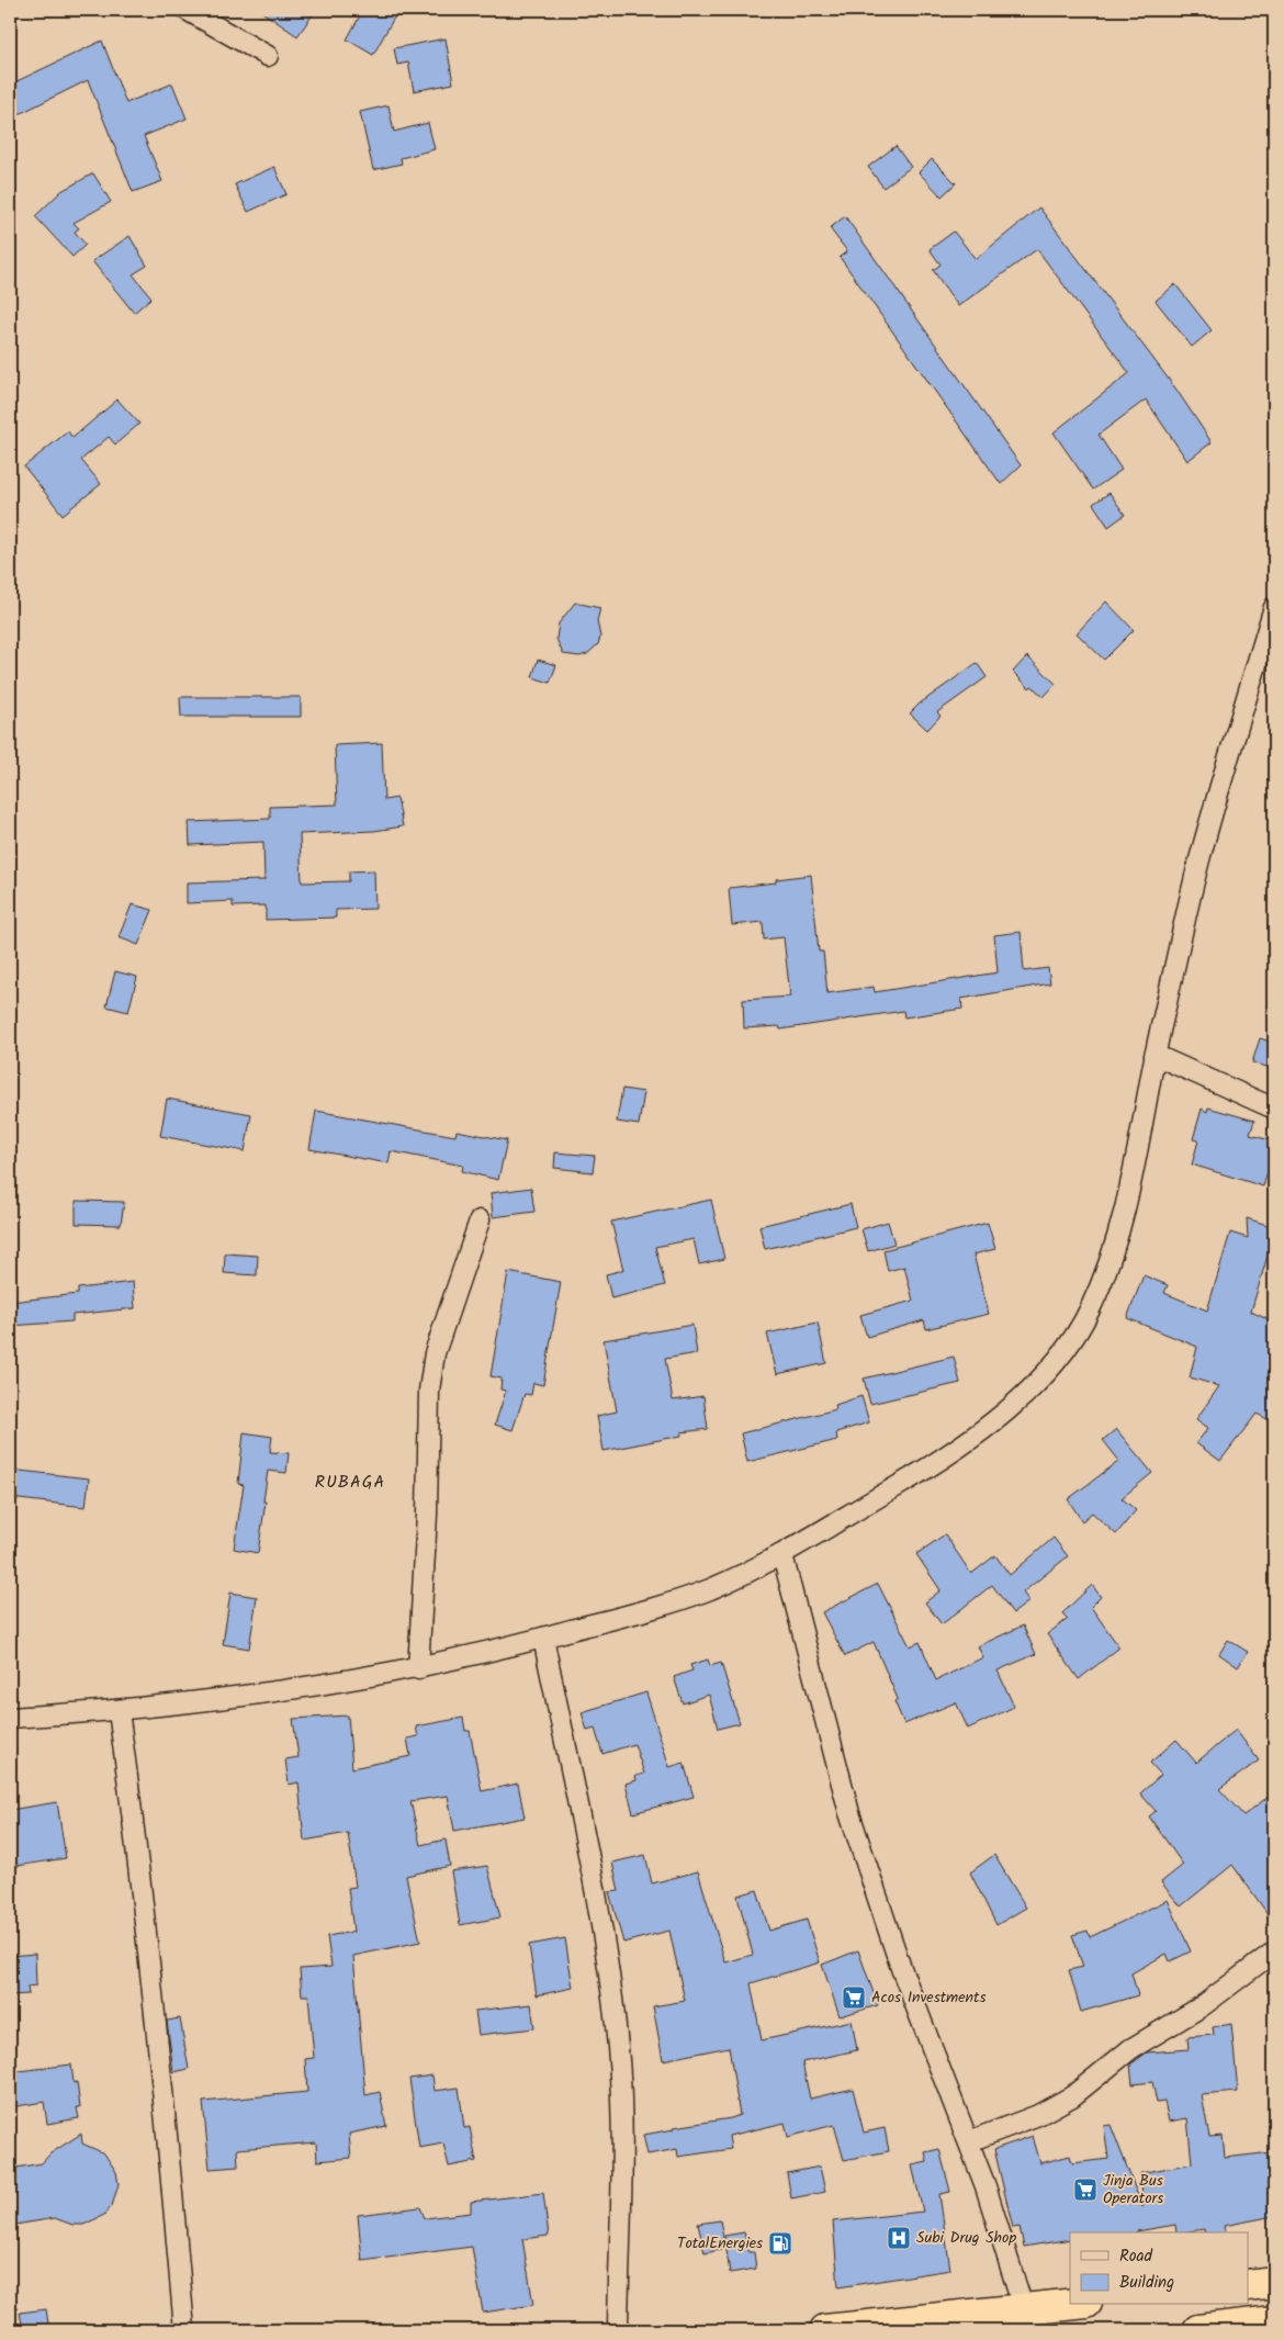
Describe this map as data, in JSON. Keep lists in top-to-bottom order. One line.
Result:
{"districts":["RUBAGA"],"places":{"supermarket":["Acos Investments","Jinja Bus Operators"],"hospital":["Subi Drug Shop"],"fuel station":["TotalEnergies"]},"legend":["Road","Building"]}
